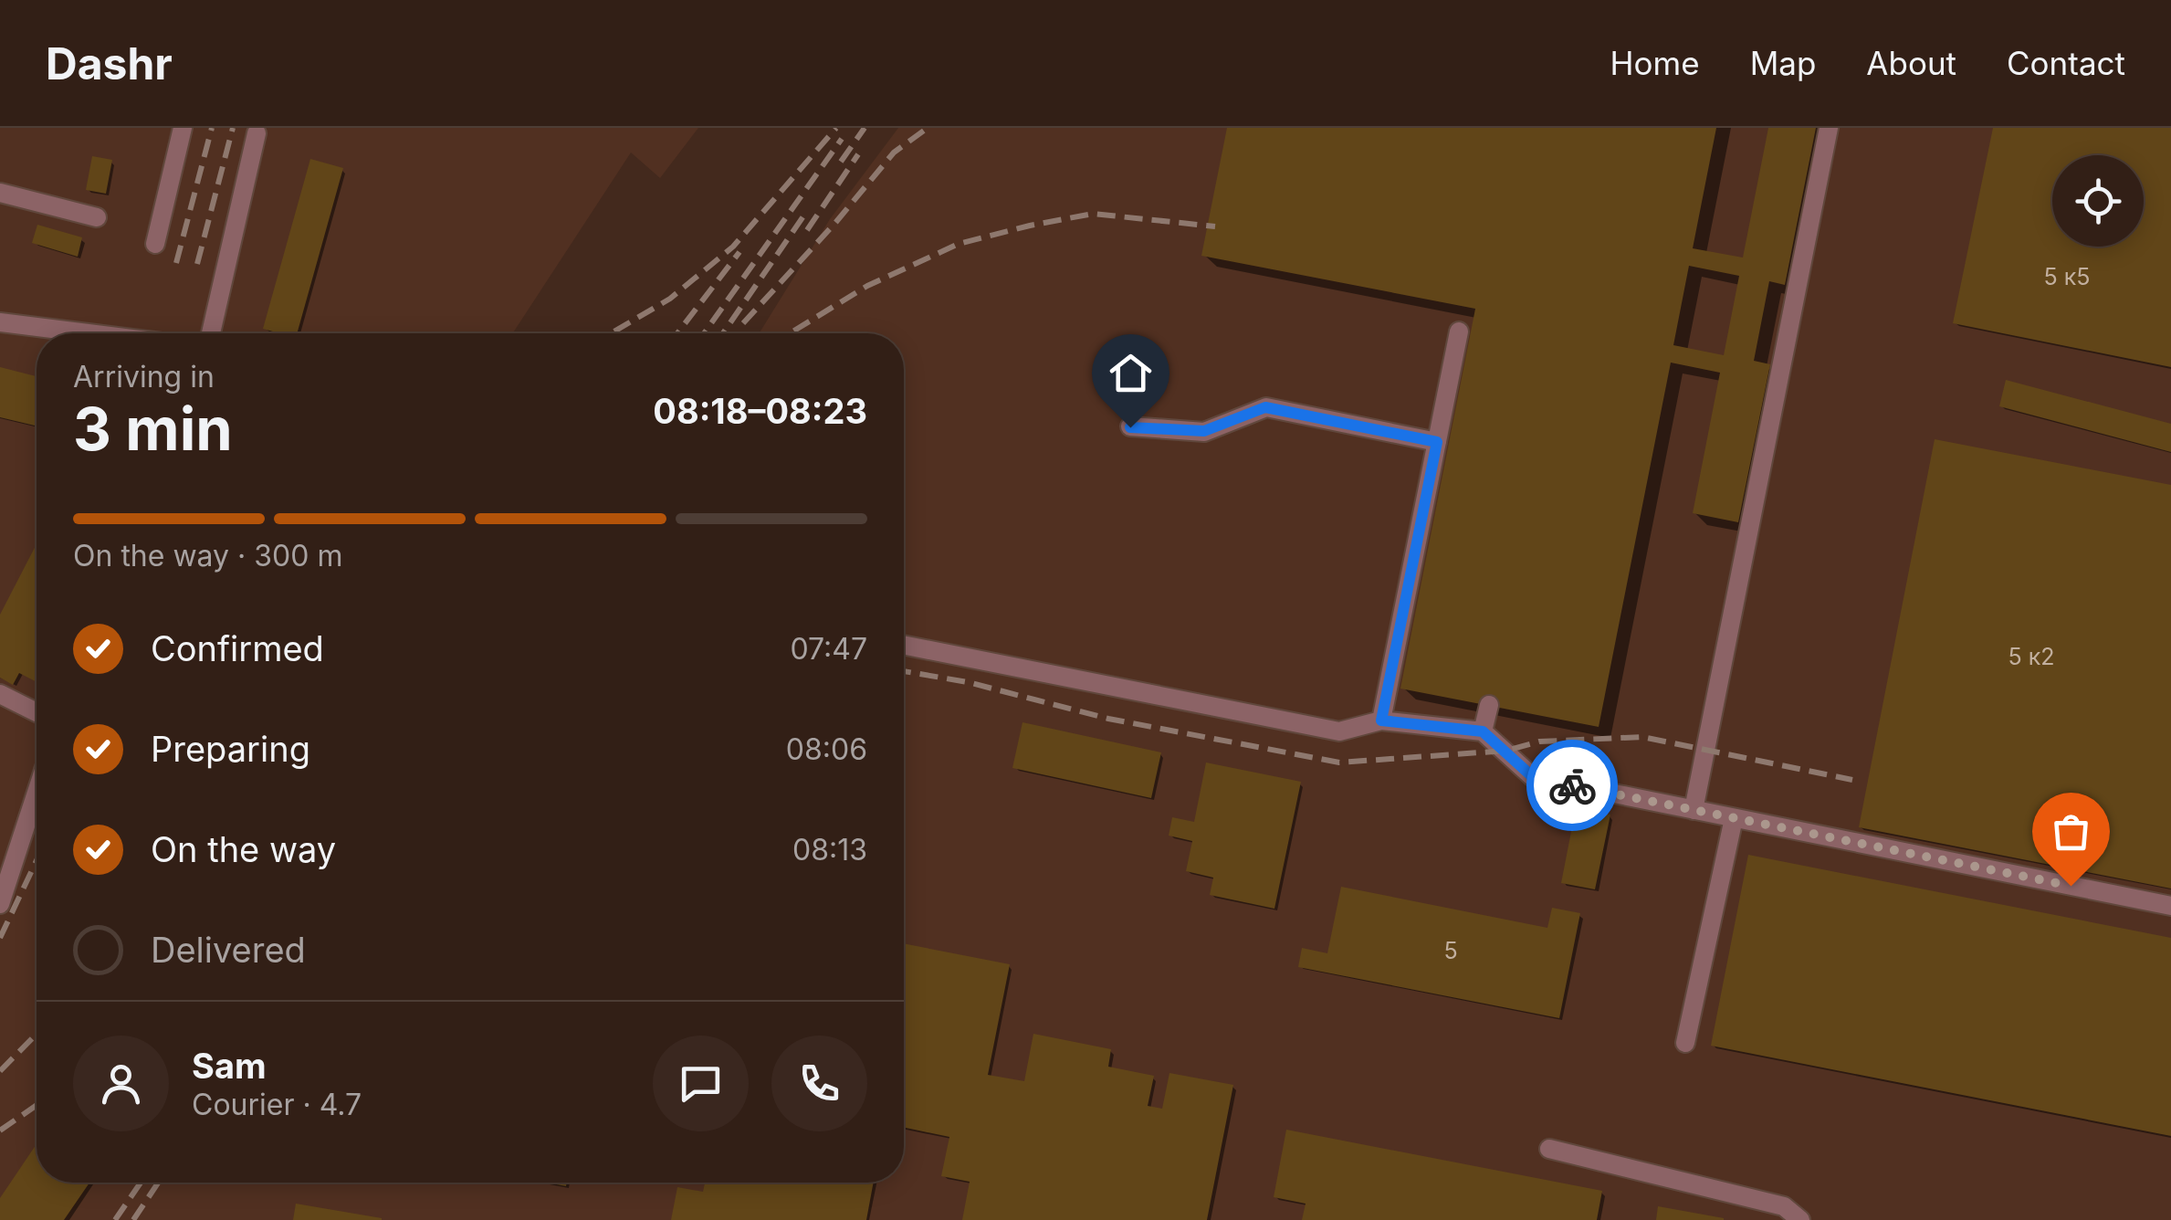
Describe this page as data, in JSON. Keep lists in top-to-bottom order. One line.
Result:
{"house_numbers":["5 к5","5 к2","5"],"page":{"header":"Dashr","nav":["Home","Map","About","Contact"],"heading":["3 min","Arriving in","08:18–08:23"],"panel":["Sam","Courier · 4.7"],"bar":"On the way · 300 m","list":[["Confirmed","07:47"],["Preparing","08:06"],["On the way","08:13"],"Delivered"]}}
